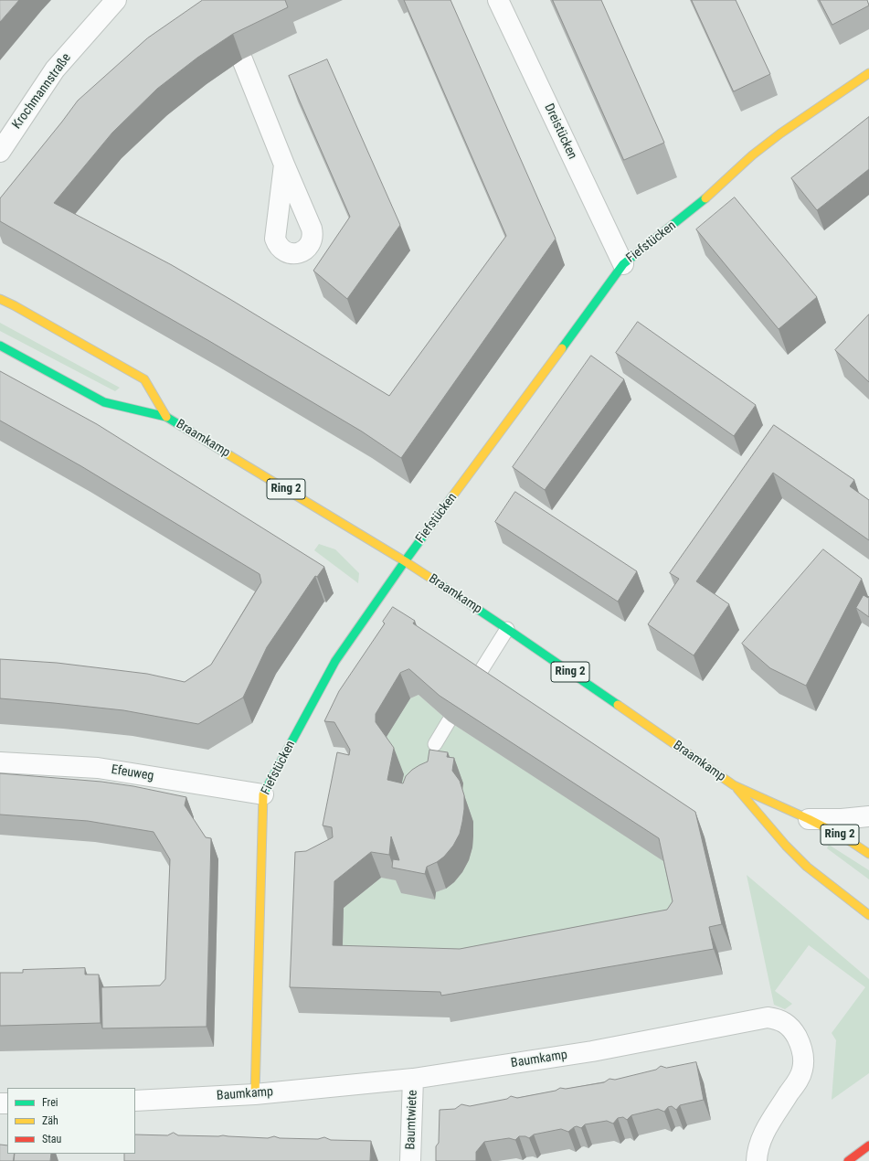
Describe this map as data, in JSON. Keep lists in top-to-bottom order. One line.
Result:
{"streets":{"main road":["Fiefstücken","Braamkamp","Ring 2"],"street":["Krochmannstraße","Dreistücken","Efeuweg","Baumkamp","Baumtwiete"]},"crossings":[["Dreistücken","Fiefstücken"],["Fiefstücken","Braamkamp"],["Fiefstücken","Efeuweg"],["Fiefstücken","Baumkamp"],["Baumkamp","Baumtwiete"]],"legend":["Frei","Zäh","Stau"]}
